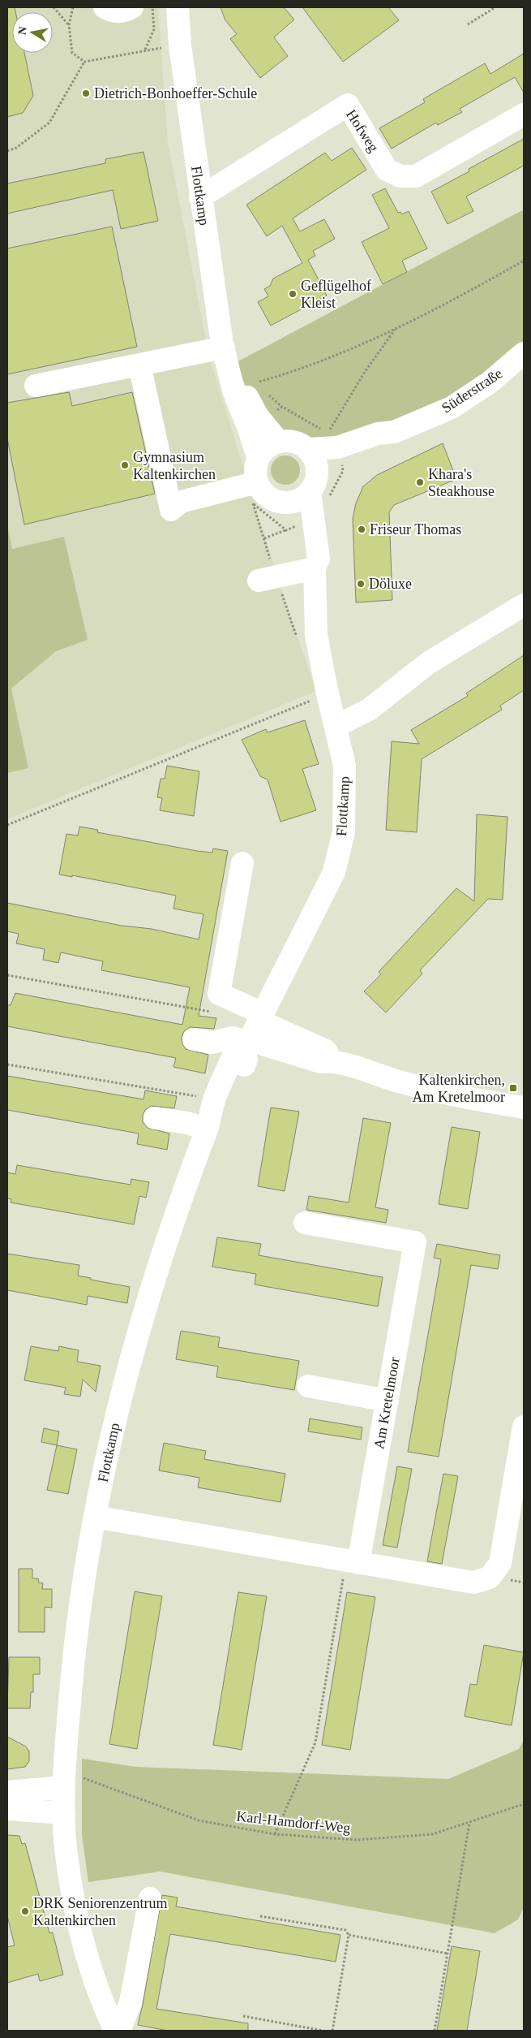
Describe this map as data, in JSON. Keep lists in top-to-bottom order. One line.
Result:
{"streets":{"street":["Hofweg","Flottkamp","Süderstraße","Am Kretelmoor"],"path":["Karl-Hamdorf-Weg"]},"crossings":[["Hofweg","Flottkamp"],["Flottkamp","Süderstraße"],["Flottkamp","Karl-Hamdorf-Weg"]],"places":{"other":["Dietrich-Bonhoeffer-Schule","Geflügelhof Kleist","Gymnasium Kaltenkirchen","Khara's Steakhouse","Friseur Thomas","Döluxe","DRK Seniorenzentrum Kaltenkirchen"],"transit":["Kaltenkirchen, Am Kretelmoor"]},"north":"left"}
